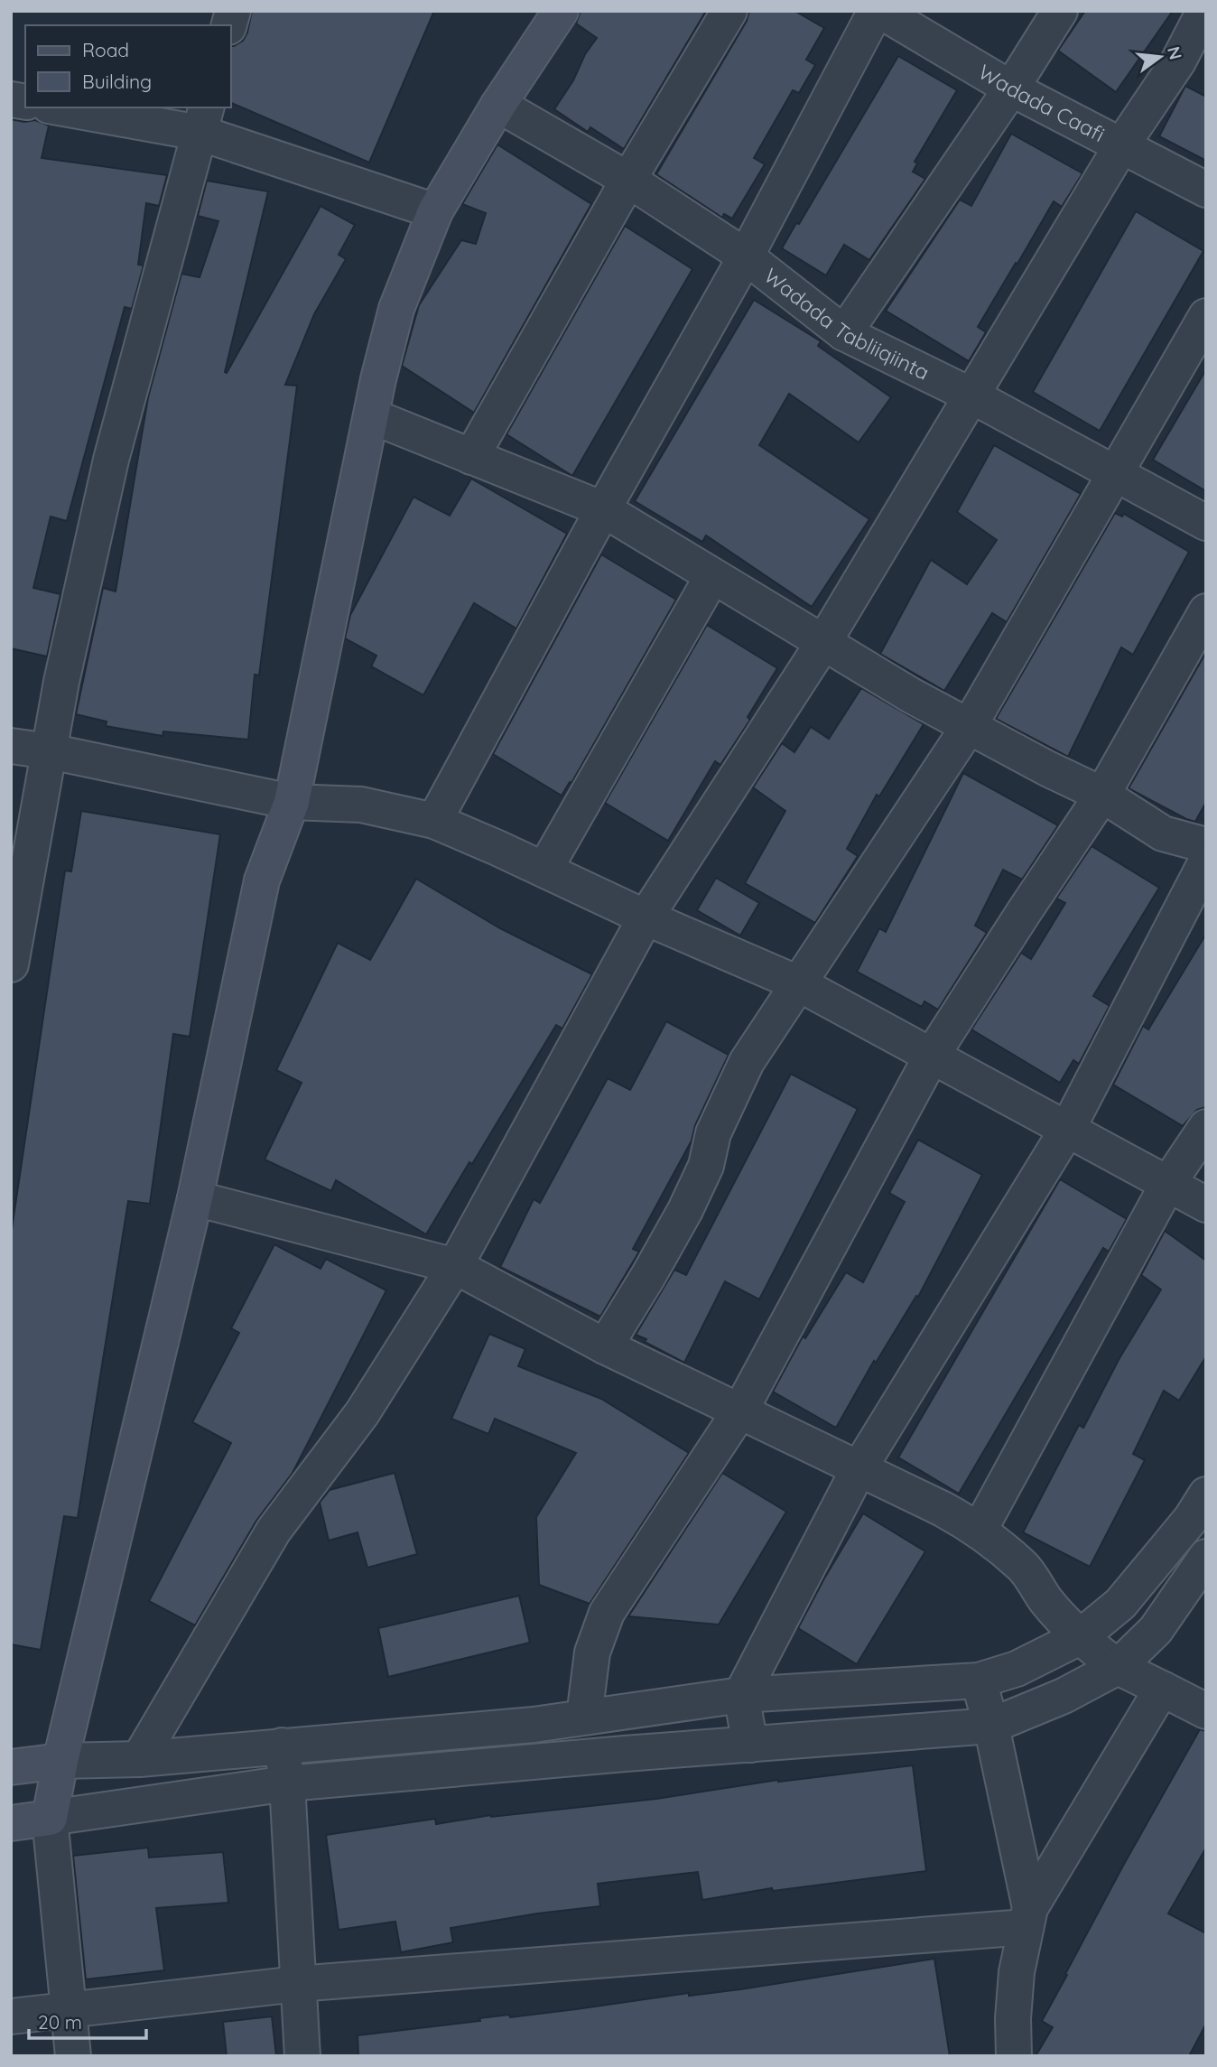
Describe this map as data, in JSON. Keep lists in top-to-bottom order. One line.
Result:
{"streets":{"street":["Wadada Caafi","Wadada Tabliiqiinta"]},"legend":["Road","Building"],"scale_bar":"20 m","north":"right"}
